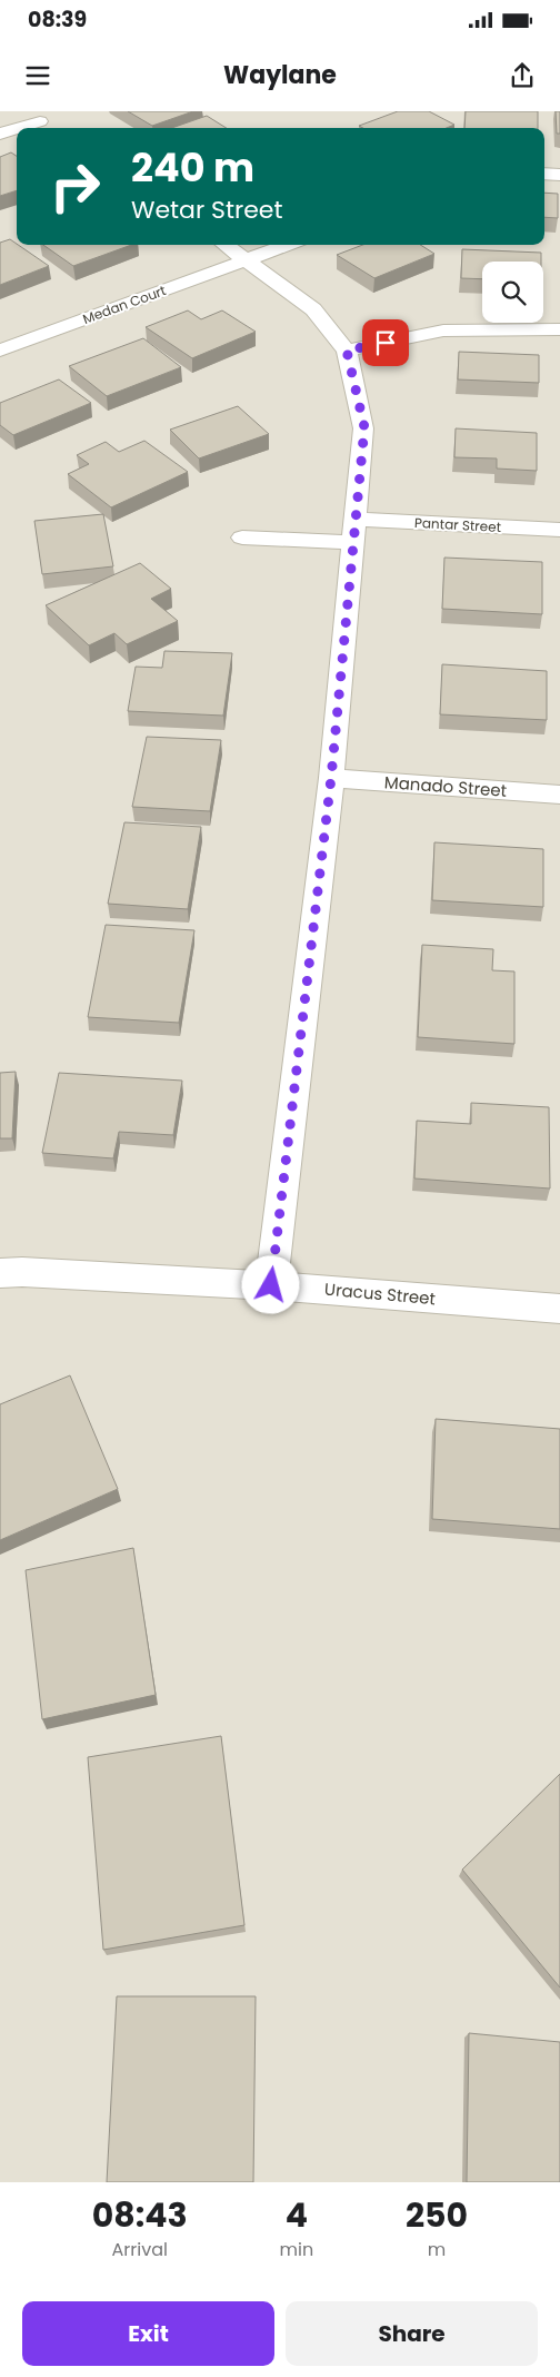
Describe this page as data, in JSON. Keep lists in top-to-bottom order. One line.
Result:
{"streets":{"street":["Medan Court","Pantar Street","Manado Street","Uracus Street"]},"page":{"status":"08:39","header":"Waylane","turn":["240 m","Wetar Street"],"eta":["08:43","Arrival","4","min","250","m"],"buttons":["Exit","Share"]}}
